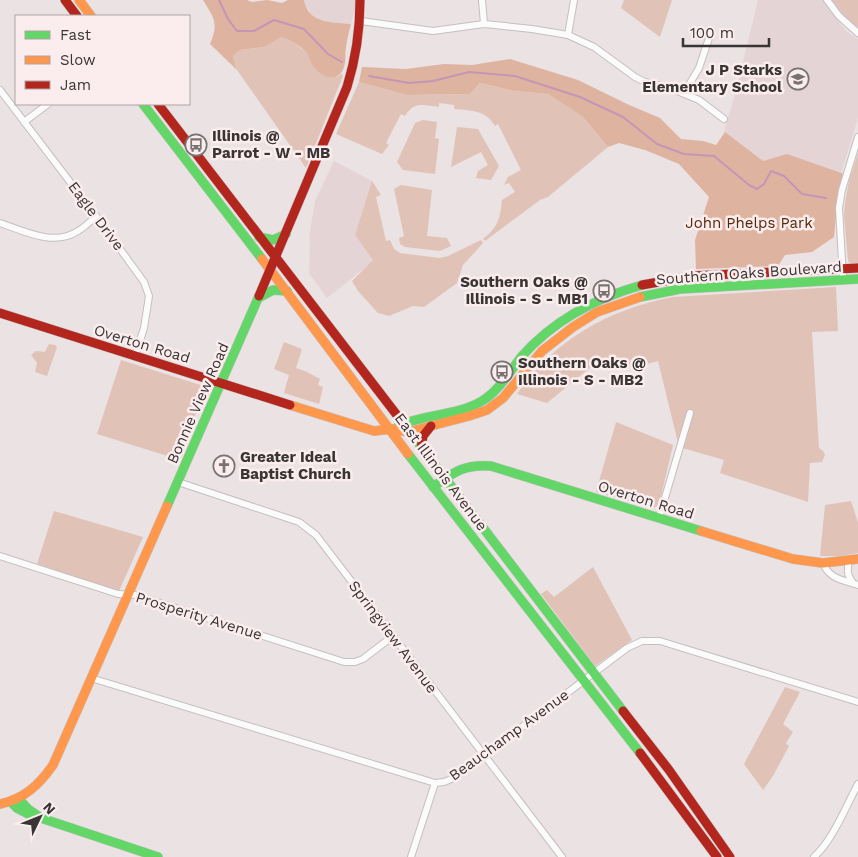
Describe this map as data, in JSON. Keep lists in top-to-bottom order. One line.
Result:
{"streets":{"street":["Eagle Drive","Southern Oaks Boulevard","Overton Road","Bonnie View Road","East Illinois Avenue","Prosperity Avenue","Springview Avenue","Beauchamp Avenue"]},"crossings":[["Eagle Drive","Overton Road"],["Southern Oaks Boulevard","Overton Road"],["Southern Oaks Boulevard","East Illinois Avenue"],["Overton Road","Bonnie View Road"],["Overton Road","East Illinois Avenue"],["Bonnie View Road","East Illinois Avenue"],["Bonnie View Road","Prosperity Avenue"],["Bonnie View Road","Springview Avenue"],["Bonnie View Road","Beauchamp Avenue"],["East Illinois Avenue","Beauchamp Avenue"],["Prosperity Avenue","Springview Avenue"],["Springview Avenue","Beauchamp Avenue"]],"parks":["John Phelps Park"],"places":{"school or university":["J P Starks Elementary School"],"bus stop":["Illinois @ Parrot - W - MB","Southern Oaks @ Illinois - S - MB1","Southern Oaks @ Illinois - S - MB2"],"church":["Greater Ideal Baptist Church"]},"legend":["Fast","Slow","Jam"],"scale_bar":"100 m","north":"top right"}
